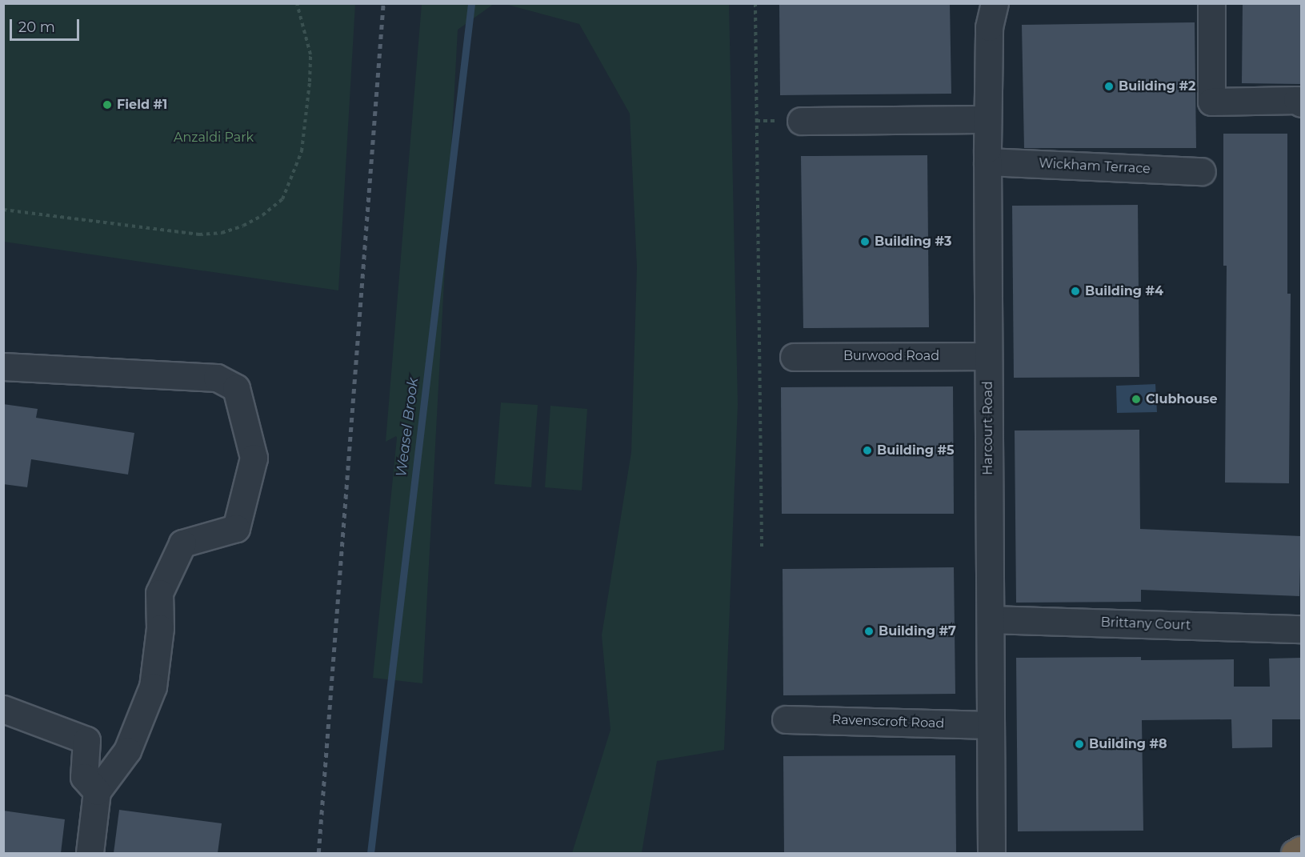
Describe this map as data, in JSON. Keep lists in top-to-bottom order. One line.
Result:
{"streets":{"street":["Wickham Terrace","Burwood Road","Harcourt Road","Brittany Court","Ravenscroft Road"]},"crossings":[["Wickham Terrace","Harcourt Road"],["Burwood Road","Harcourt Road"],["Harcourt Road","Brittany Court"],["Harcourt Road","Ravenscroft Road"]],"water":["Weasel Brook"],"parks":["Anzaldi Park"],"places":["Building #2","Field #1","Building #3","Building #4","Clubhouse","Building #5","Building #7","Building #8"],"scale_bar":"20 m"}
